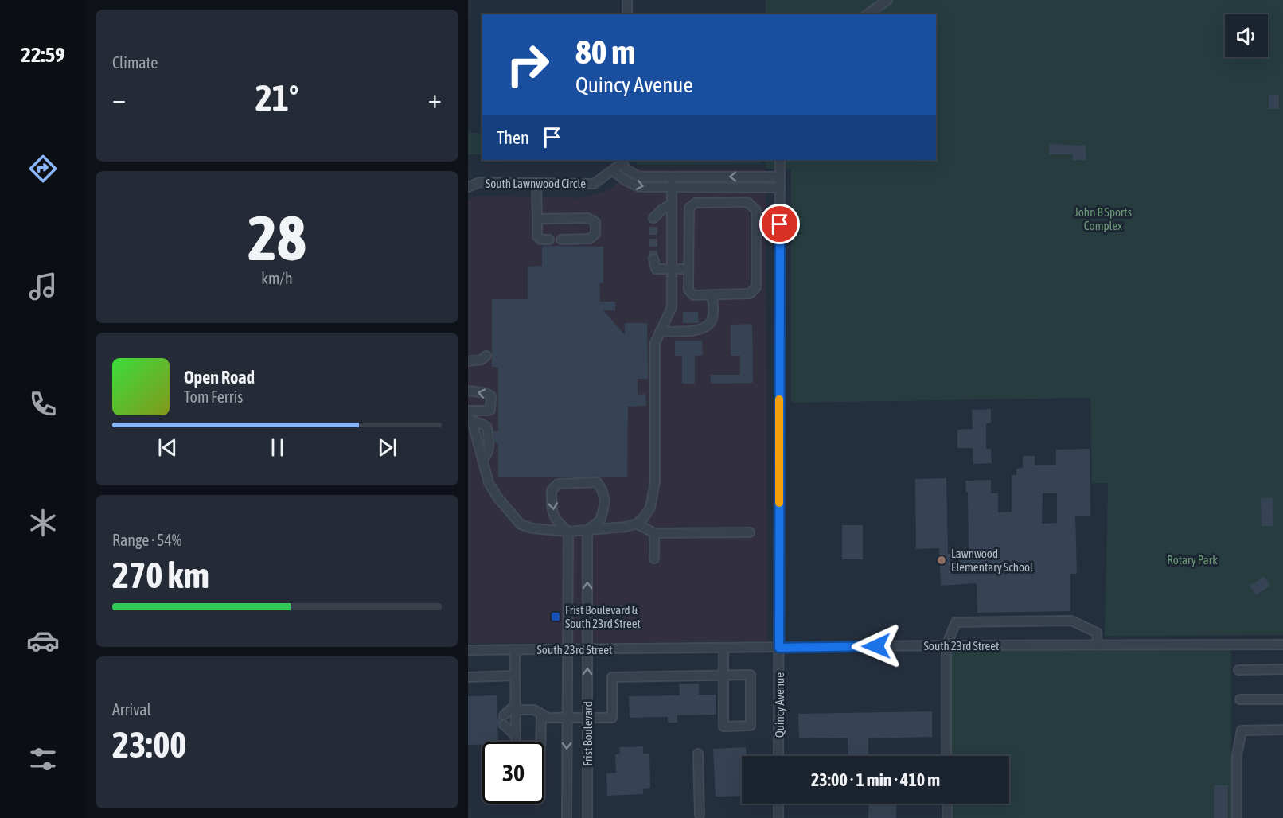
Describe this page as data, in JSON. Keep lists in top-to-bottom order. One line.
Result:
{"streets":{"street":["South Lawnwood Circle","South 23rd Street","Quincy Avenue","Frist Boulevard"]},"crossings":[["South 23rd Street","Quincy Avenue"],["South 23rd Street","Frist Boulevard"]],"parks":["John B Sports Complex","Rotary Park"],"places":{"other":["Lawnwood Elementary School"],"transit":["Frist Boulevard & South 23rd Street"]},"page":{"tabs":"22:59","tile":["Climate",["28","km/h"],["Range · 54%","270 km"],["Arrival","23:00"]],"turn":["80 m","Quincy Avenue"],"heat":["−","21°","+"],"then":"Then","song":["Open Road","Tom Ferris"],"limit":"30","trip":"23:00 · 1 min · 410 m"}}
